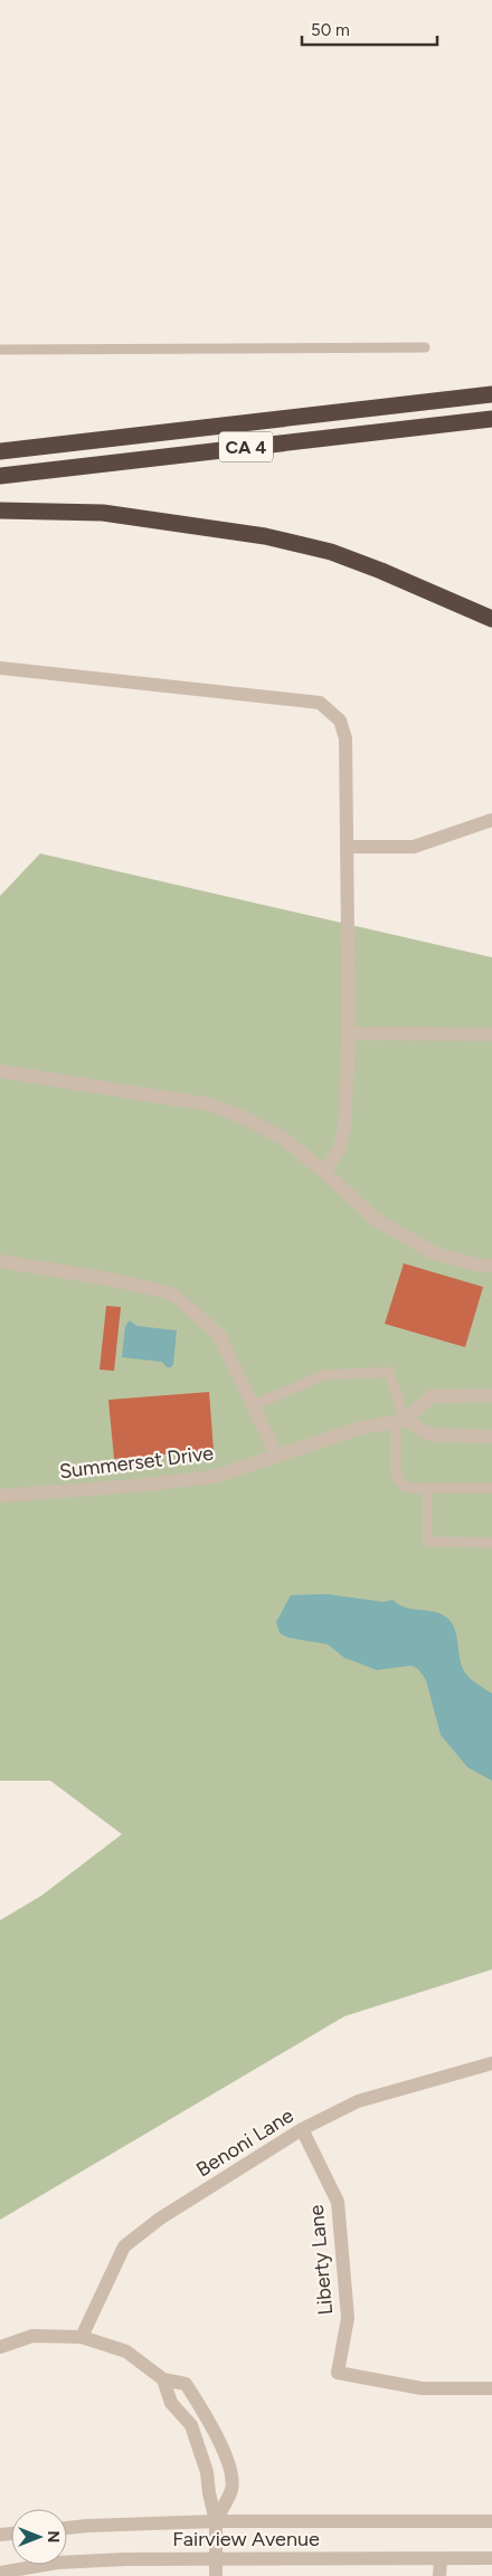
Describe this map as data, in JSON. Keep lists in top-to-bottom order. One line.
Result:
{"streets":{"highway":["CA 4"],"street":["Summerset Drive","Benoni Lane","Liberty Lane","Fairview Avenue"]},"crossings":[["Benoni Lane","Liberty Lane"]],"scale_bar":"50 m","north":"right"}
